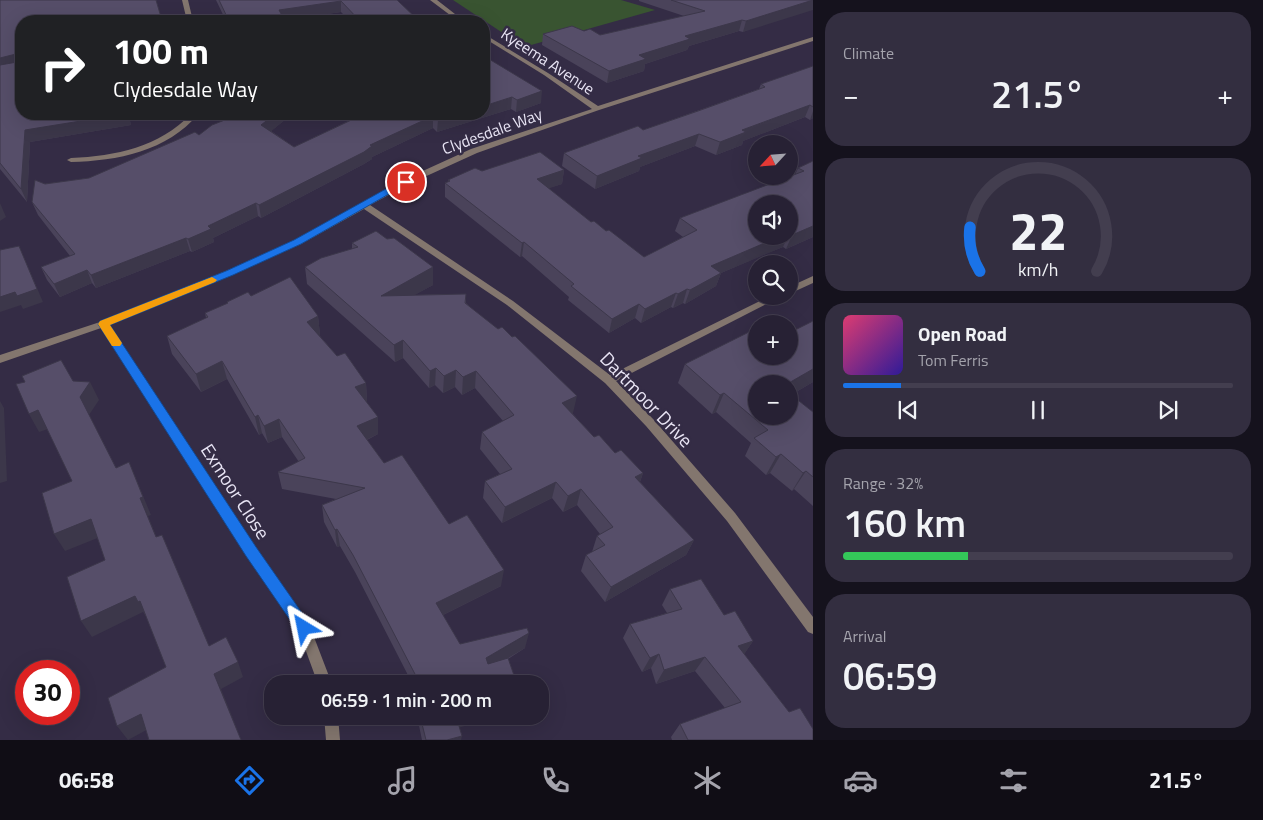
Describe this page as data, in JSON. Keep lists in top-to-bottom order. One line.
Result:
{"streets":{"street":["Kyeema Avenue","Clydesdale Way","Dartmoor Drive","Exmoor Close"]},"crossings":[["Kyeema Avenue","Clydesdale Way"],["Clydesdale Way","Dartmoor Drive"],["Clydesdale Way","Exmoor Close"]],"north":"bottom left","page":{"tile":["Climate",["Range · 32%","160 km"],["Arrival","06:59"]],"turn":["100 m","Clydesdale Way"],"heat":["−","21.5°","+"],"map_buttons":["+","−"],"song":["Open Road","Tom Ferris"],"limit":"30","trip":"06:59 · 1 min · 200 m","tabs":["06:58","21.5°"],"gauge":["22","km/h"]}}
